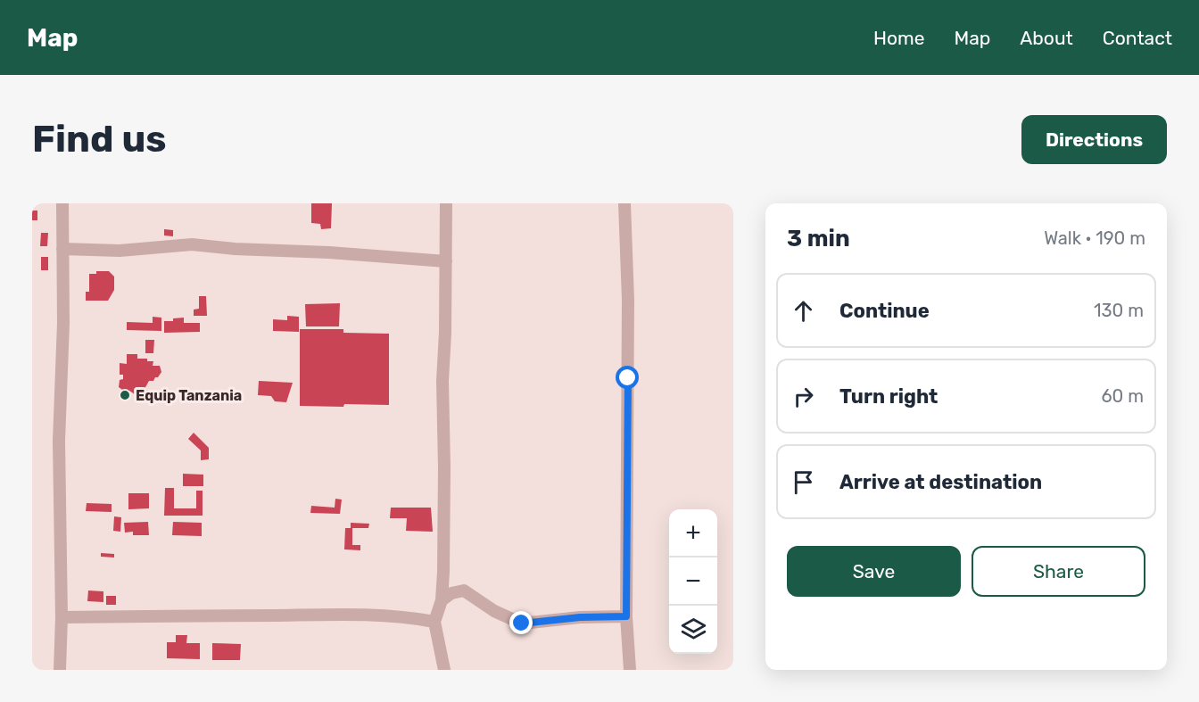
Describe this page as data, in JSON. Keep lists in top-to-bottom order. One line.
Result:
{"places":["Equip Tanzania"],"page":{"header":"Map","nav":["Home","Map","About","Contact"],"buttons":["Directions",["Save","Share"]],"title":"Find us","heading":["3 min","Walk · 190 m"],"list":[["Continue","130 m"],["Turn right","60 m"],"Arrive at destination"],"map_buttons":["+","−"]}}
